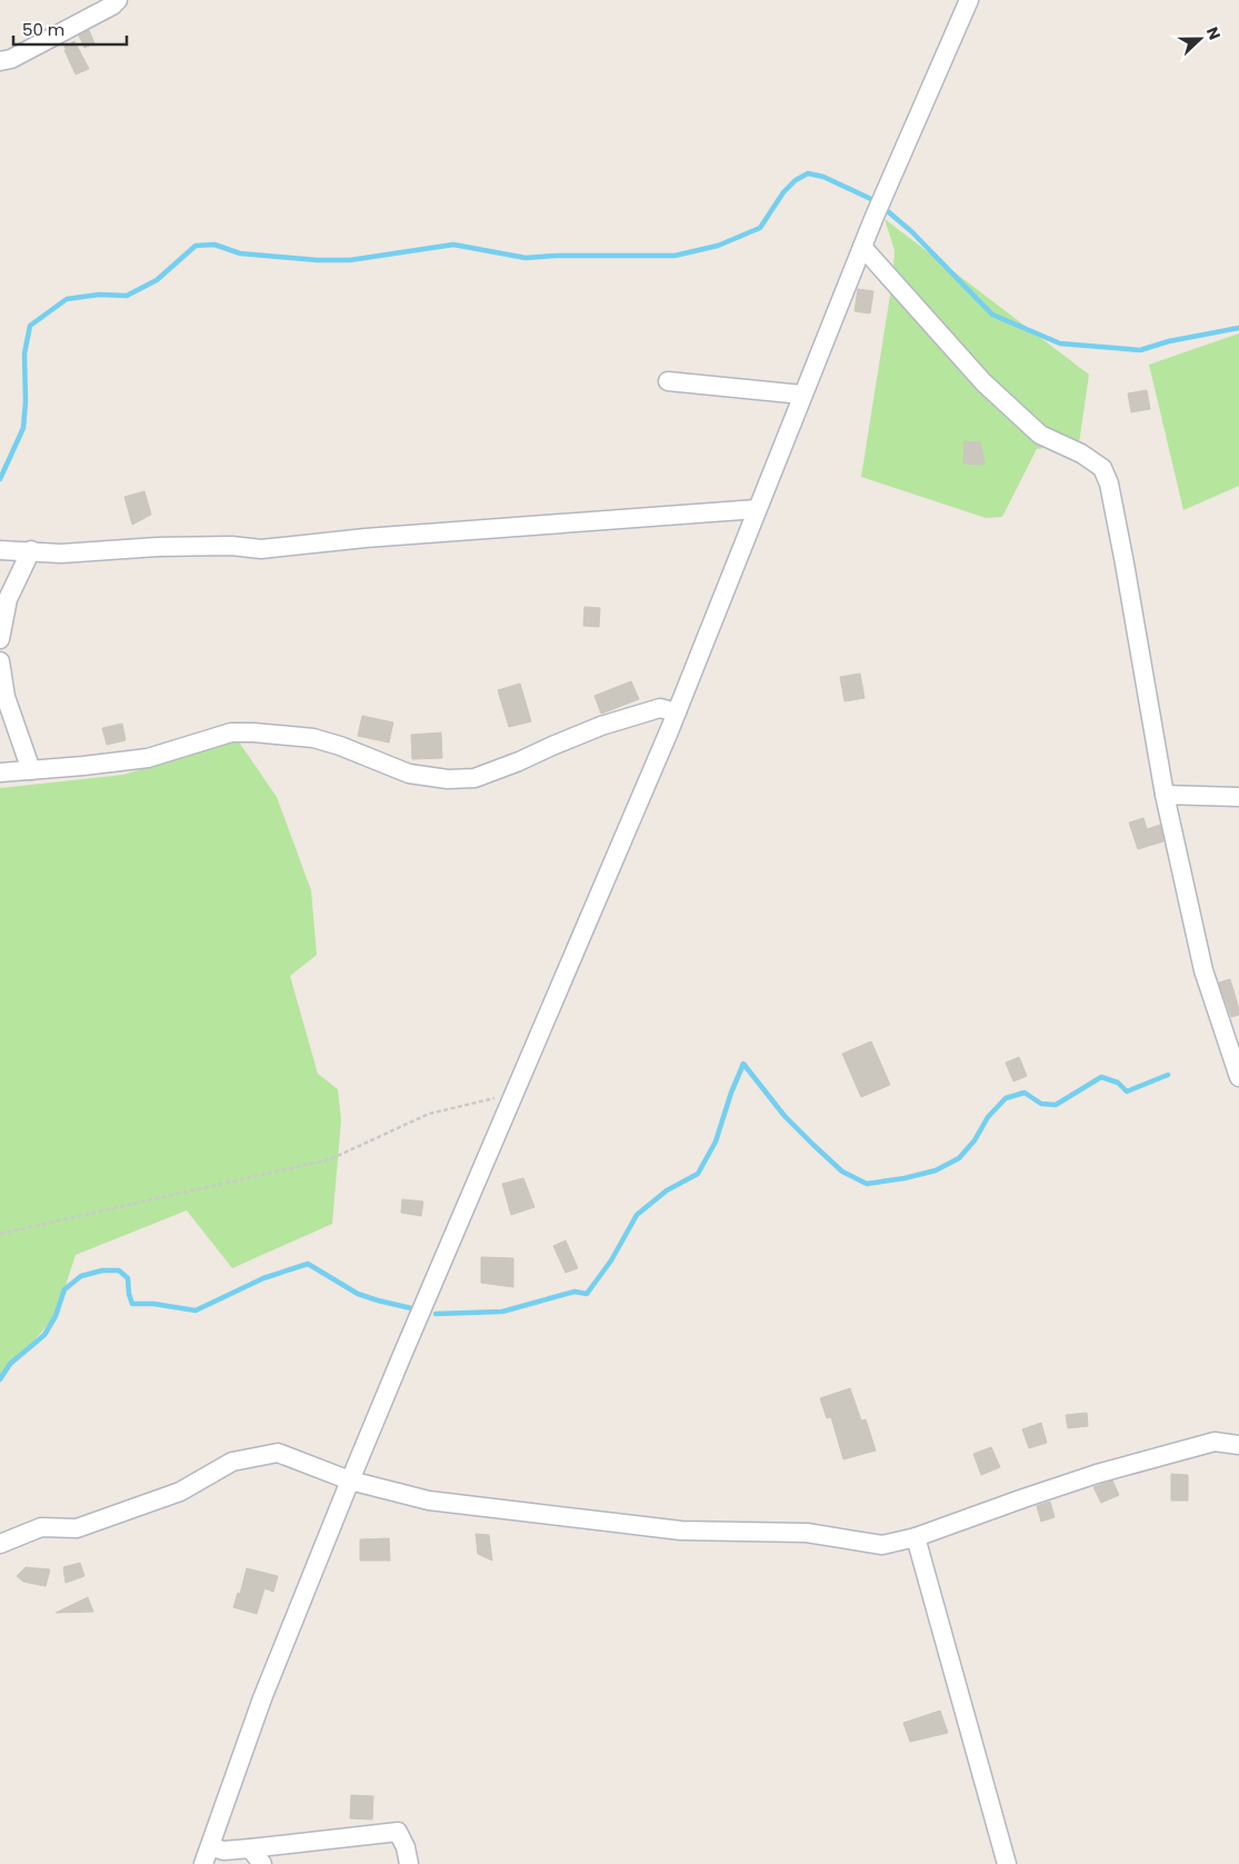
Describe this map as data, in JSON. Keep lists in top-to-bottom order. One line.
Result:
{"scale_bar":"50 m","north":"right"}
